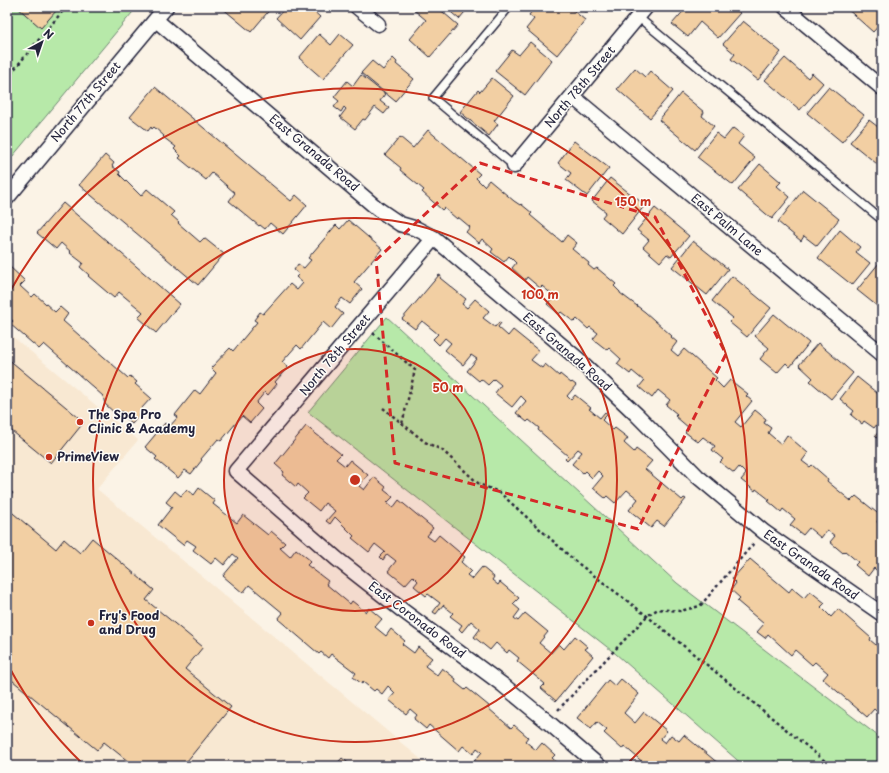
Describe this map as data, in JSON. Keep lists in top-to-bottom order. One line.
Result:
{"streets":{"street":["North 78th Street","North 77th Street","East Granada Road","East Palm Lane","East Coronado Road"]},"crossings":[["North 78th Street","East Granada Road"],["North 78th Street","East Palm Lane"],["North 78th Street","East Coronado Road"],["North 77th Street","East Granada Road"]],"places":["The Spa Pro Clinic & Academy","PrimeView","Fry's Food and Drug"],"north":"top right","rings":["150 m","100 m","50 m"]}
